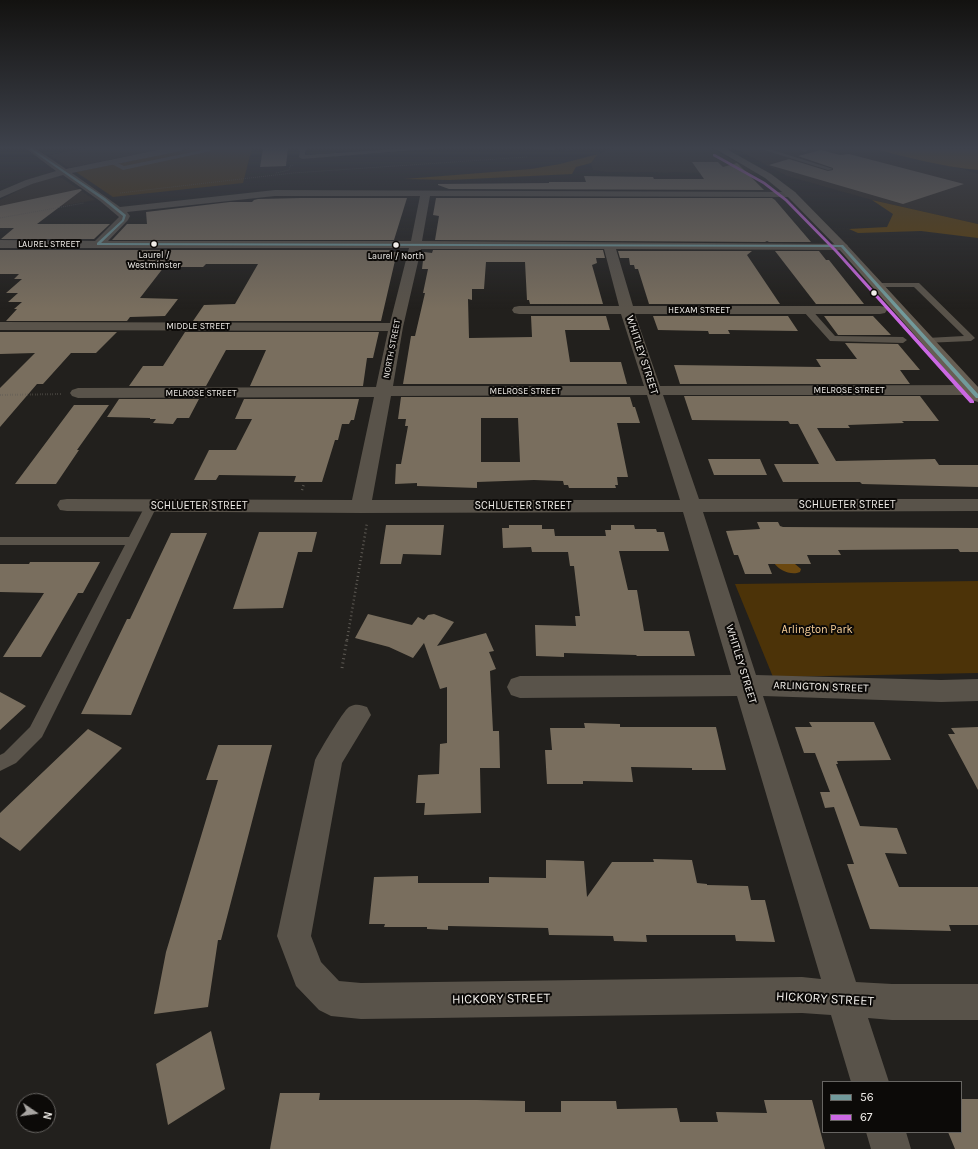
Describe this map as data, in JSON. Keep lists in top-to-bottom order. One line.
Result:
{"streets":{"street":["LAUREL STREET","HEXAM STREET","MIDDLE STREET","NORTH STREET","WHITLEY STREET","MELROSE STREET","SCHLUETER STREET","ARLINGTON STREET","HICKORY STREET"]},"crossings":[["LAUREL STREET","NORTH STREET"],["LAUREL STREET","WHITLEY STREET"],["HEXAM STREET","WHITLEY STREET"],["MIDDLE STREET","NORTH STREET"],["NORTH STREET","MELROSE STREET"],["NORTH STREET","SCHLUETER STREET"],["WHITLEY STREET","MELROSE STREET"],["WHITLEY STREET","SCHLUETER STREET"],["WHITLEY STREET","ARLINGTON STREET"],["WHITLEY STREET","HICKORY STREET"]],"parks":["Arlington Park"],"places":["Laurel / Westminster","Laurel / North"],"lines":["transit line 56","transit line 67"],"legend":["56","67"],"north":"right"}
